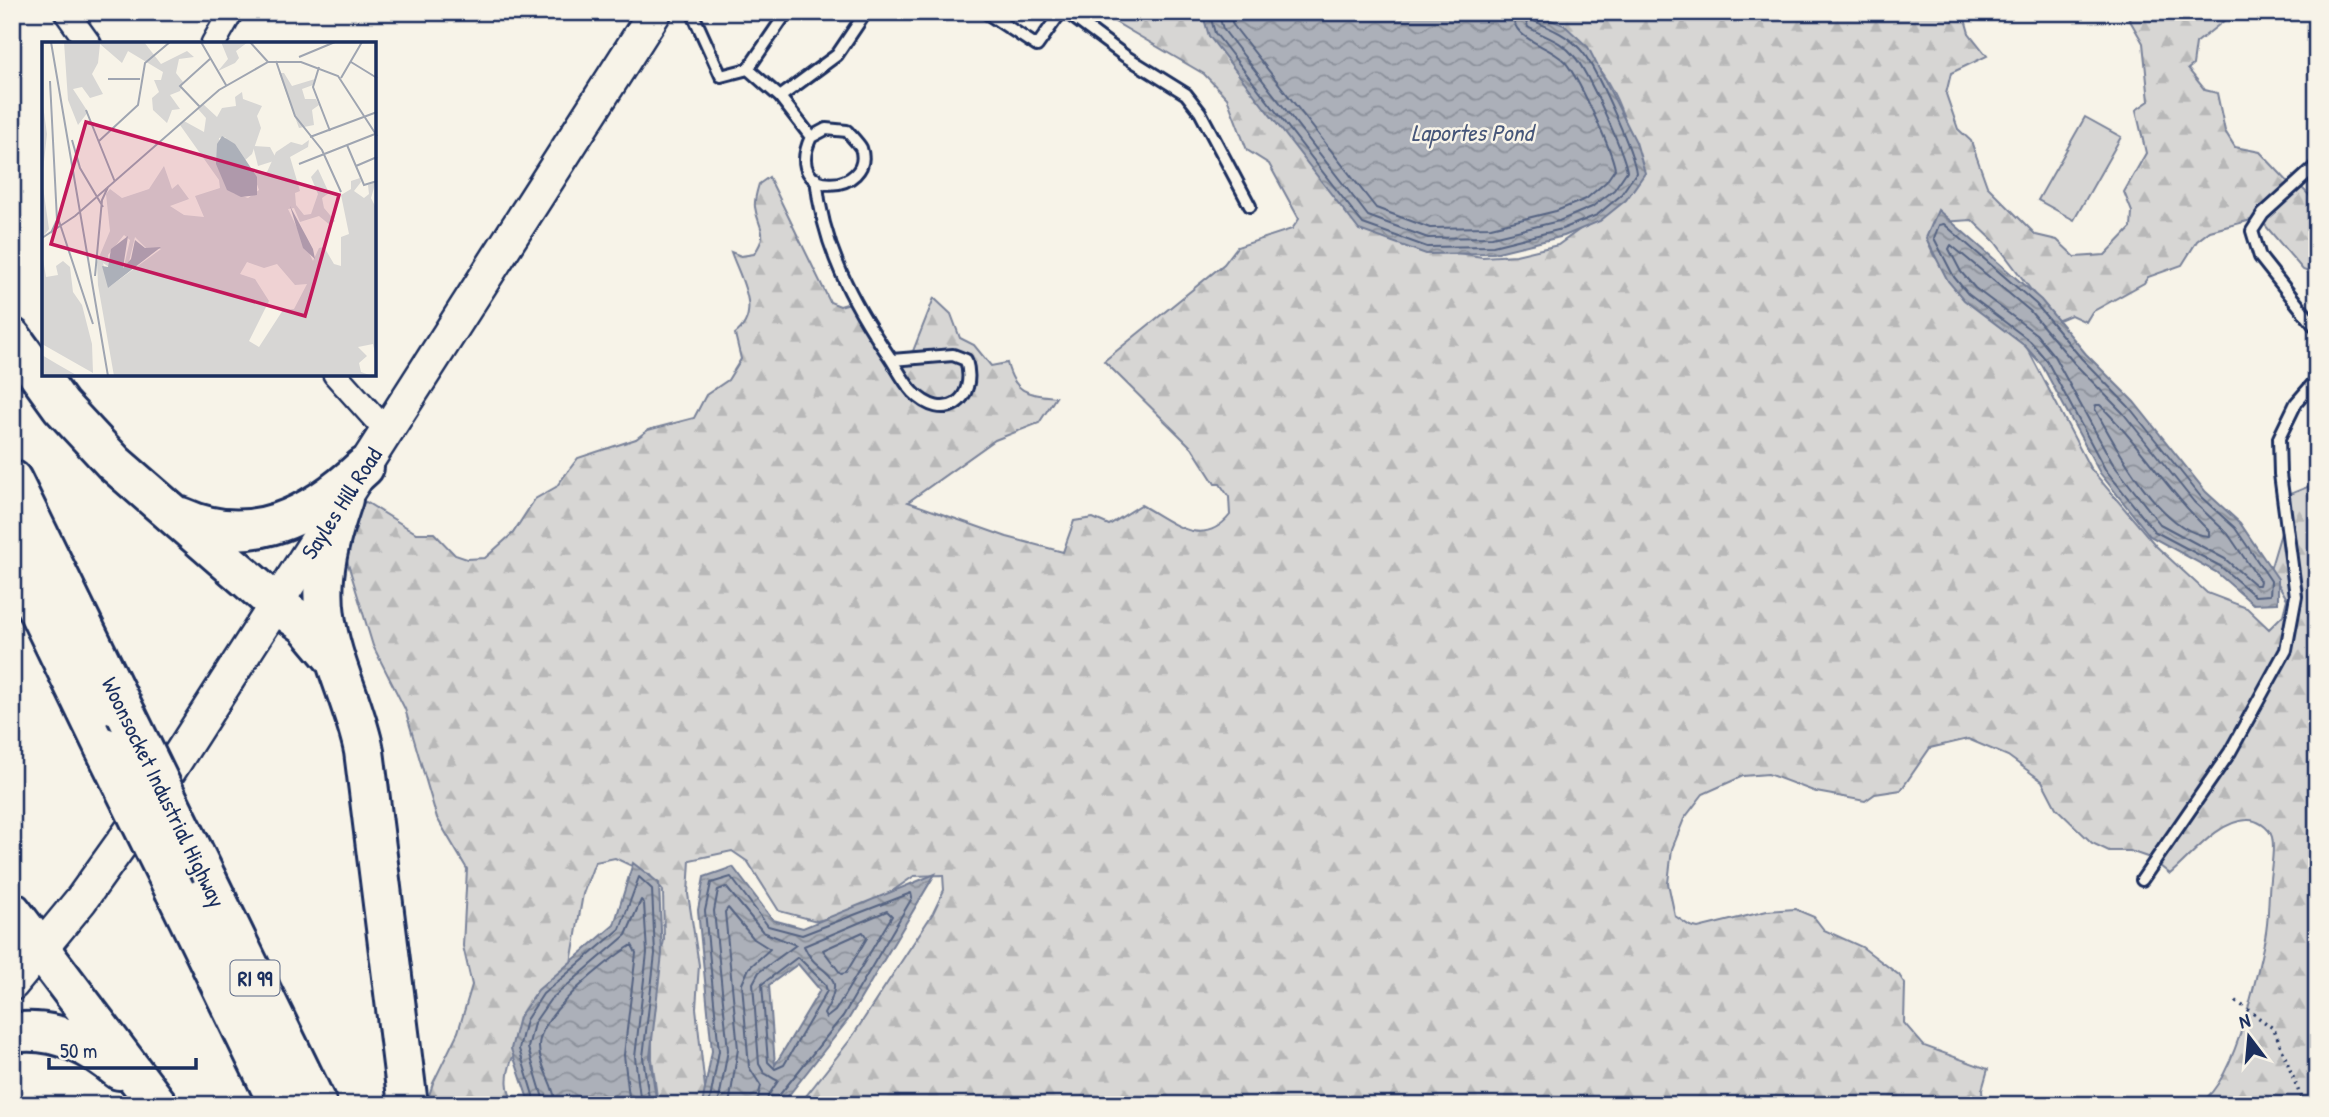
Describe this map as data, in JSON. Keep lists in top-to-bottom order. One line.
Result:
{"streets":{"highway":["Woonsocket Industrial Highway","RI 99"],"main road":["Sayles Hill Road"]},"water":["Laportes Pond"],"scale_bar":"50 m","north":"top"}
